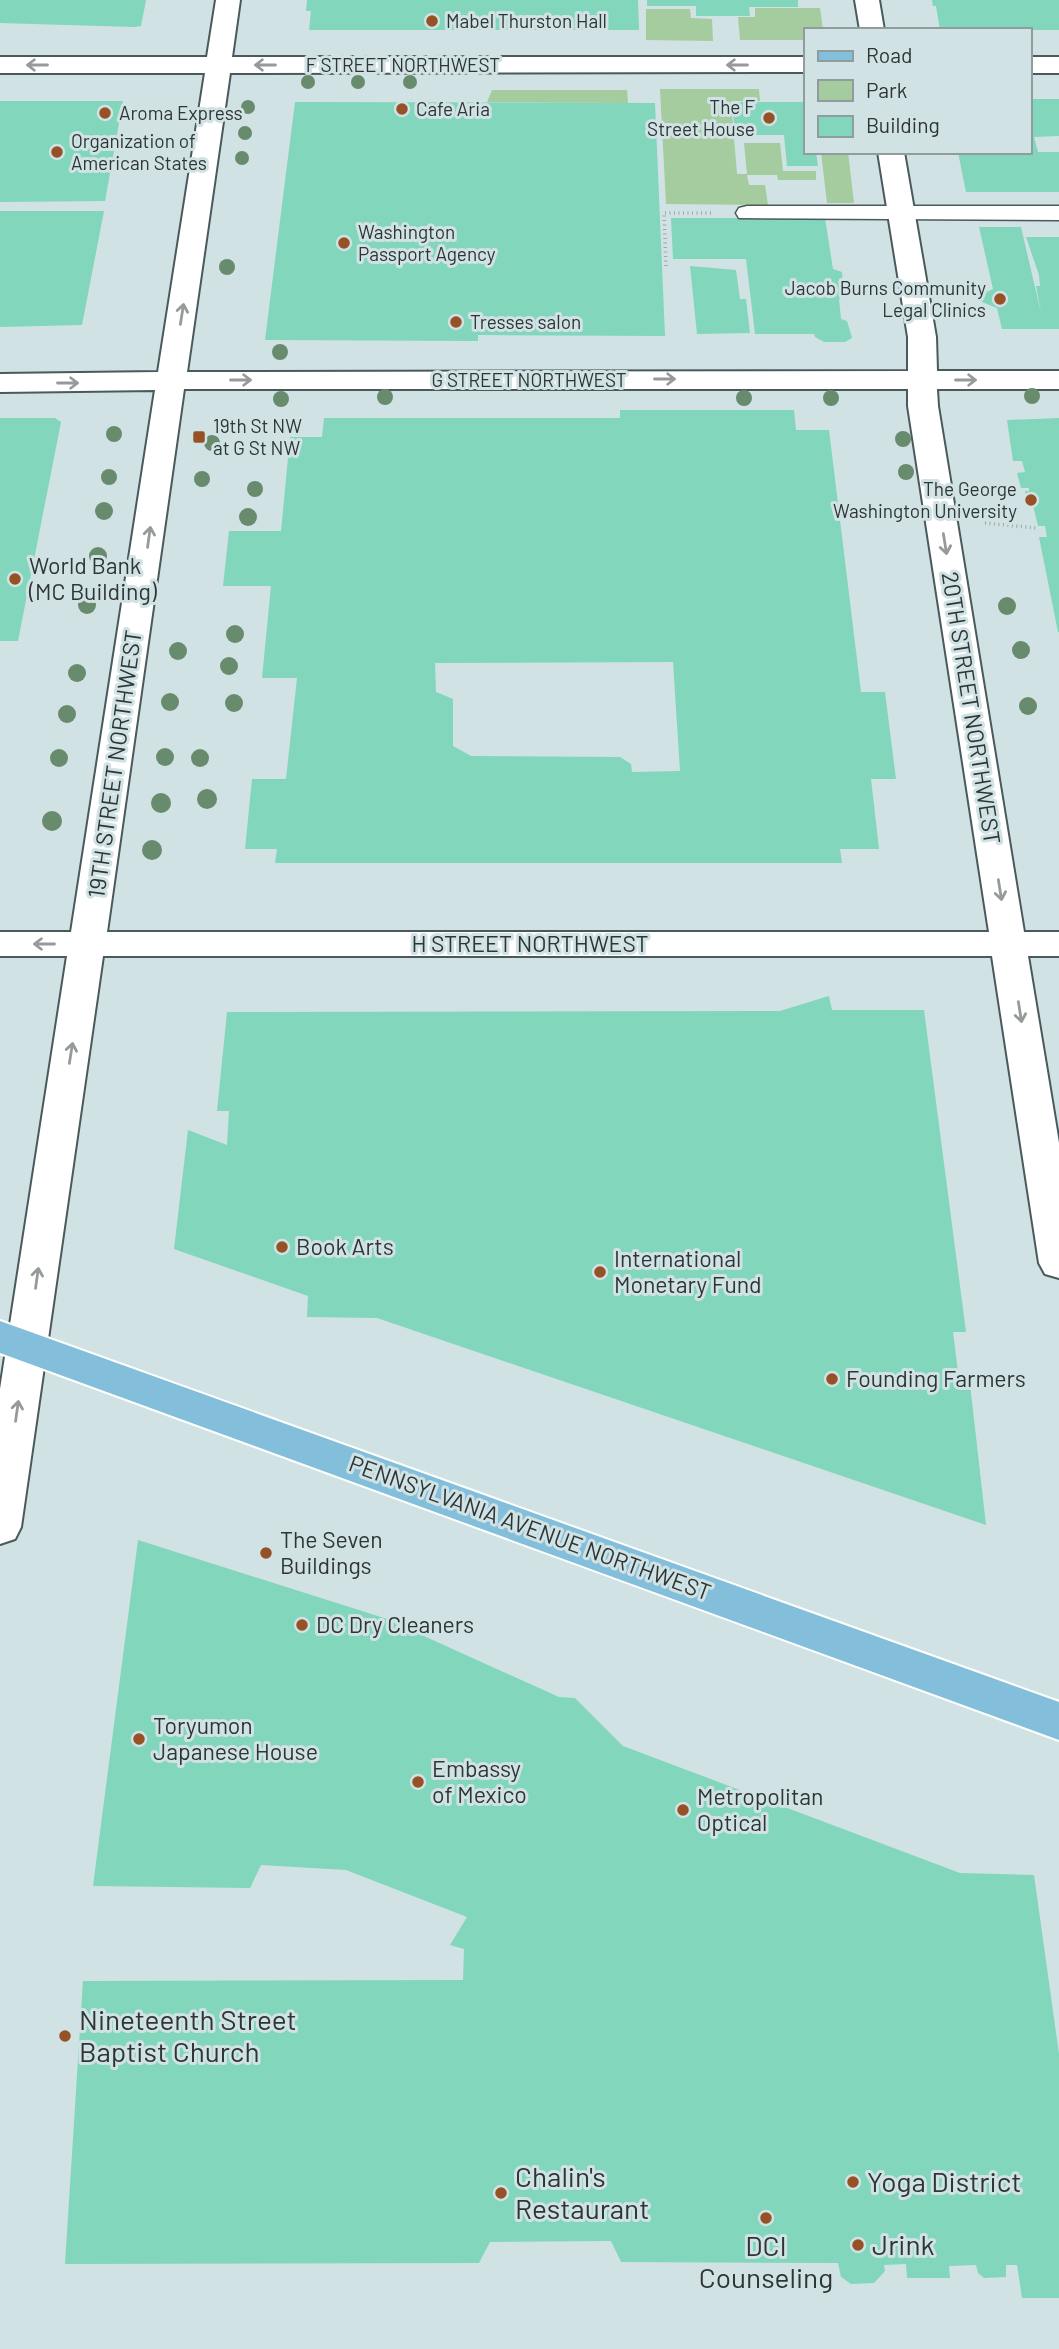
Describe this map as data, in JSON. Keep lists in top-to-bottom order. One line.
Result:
{"streets":{"main road":["PENNSYLVANIA AVENUE NORTHWEST"],"street":["F STREET NORTHWEST","G STREET NORTHWEST","20TH STREET NORTHWEST","19TH STREET NORTHWEST","H STREET NORTHWEST"]},"crossings":[["F STREET NORTHWEST","19TH STREET NORTHWEST"],["G STREET NORTHWEST","20TH STREET NORTHWEST"],["G STREET NORTHWEST","19TH STREET NORTHWEST"],["20TH STREET NORTHWEST","H STREET NORTHWEST"],["19TH STREET NORTHWEST","H STREET NORTHWEST"],["19TH STREET NORTHWEST","PENNSYLVANIA AVENUE NORTHWEST"]],"one_way":["F STREET NORTHWEST","G STREET NORTHWEST","20TH STREET NORTHWEST","19TH STREET NORTHWEST"],"places":{"other":["Mabel Thurston Hall","Cafe Aria","Aroma Express","The F Street House","Organization of American States","Washington Passport Agency","Jacob Burns Community Legal Clinics","Tresses salon","The George Washington University","World Bank (MC Building)","Book Arts","International Monetary Fund","Founding Farmers","The Seven Buildings","DC Dry Cleaners","Toryumon Japanese House","Embassy of Mexico","Metropolitan Optical","Nineteenth Street Baptist Church","Yoga District","Chalin's Restaurant","DCI Counseling","Jrink"],"transit":["19th St NW at G St NW"]},"legend":["Road","Park","Building"]}
